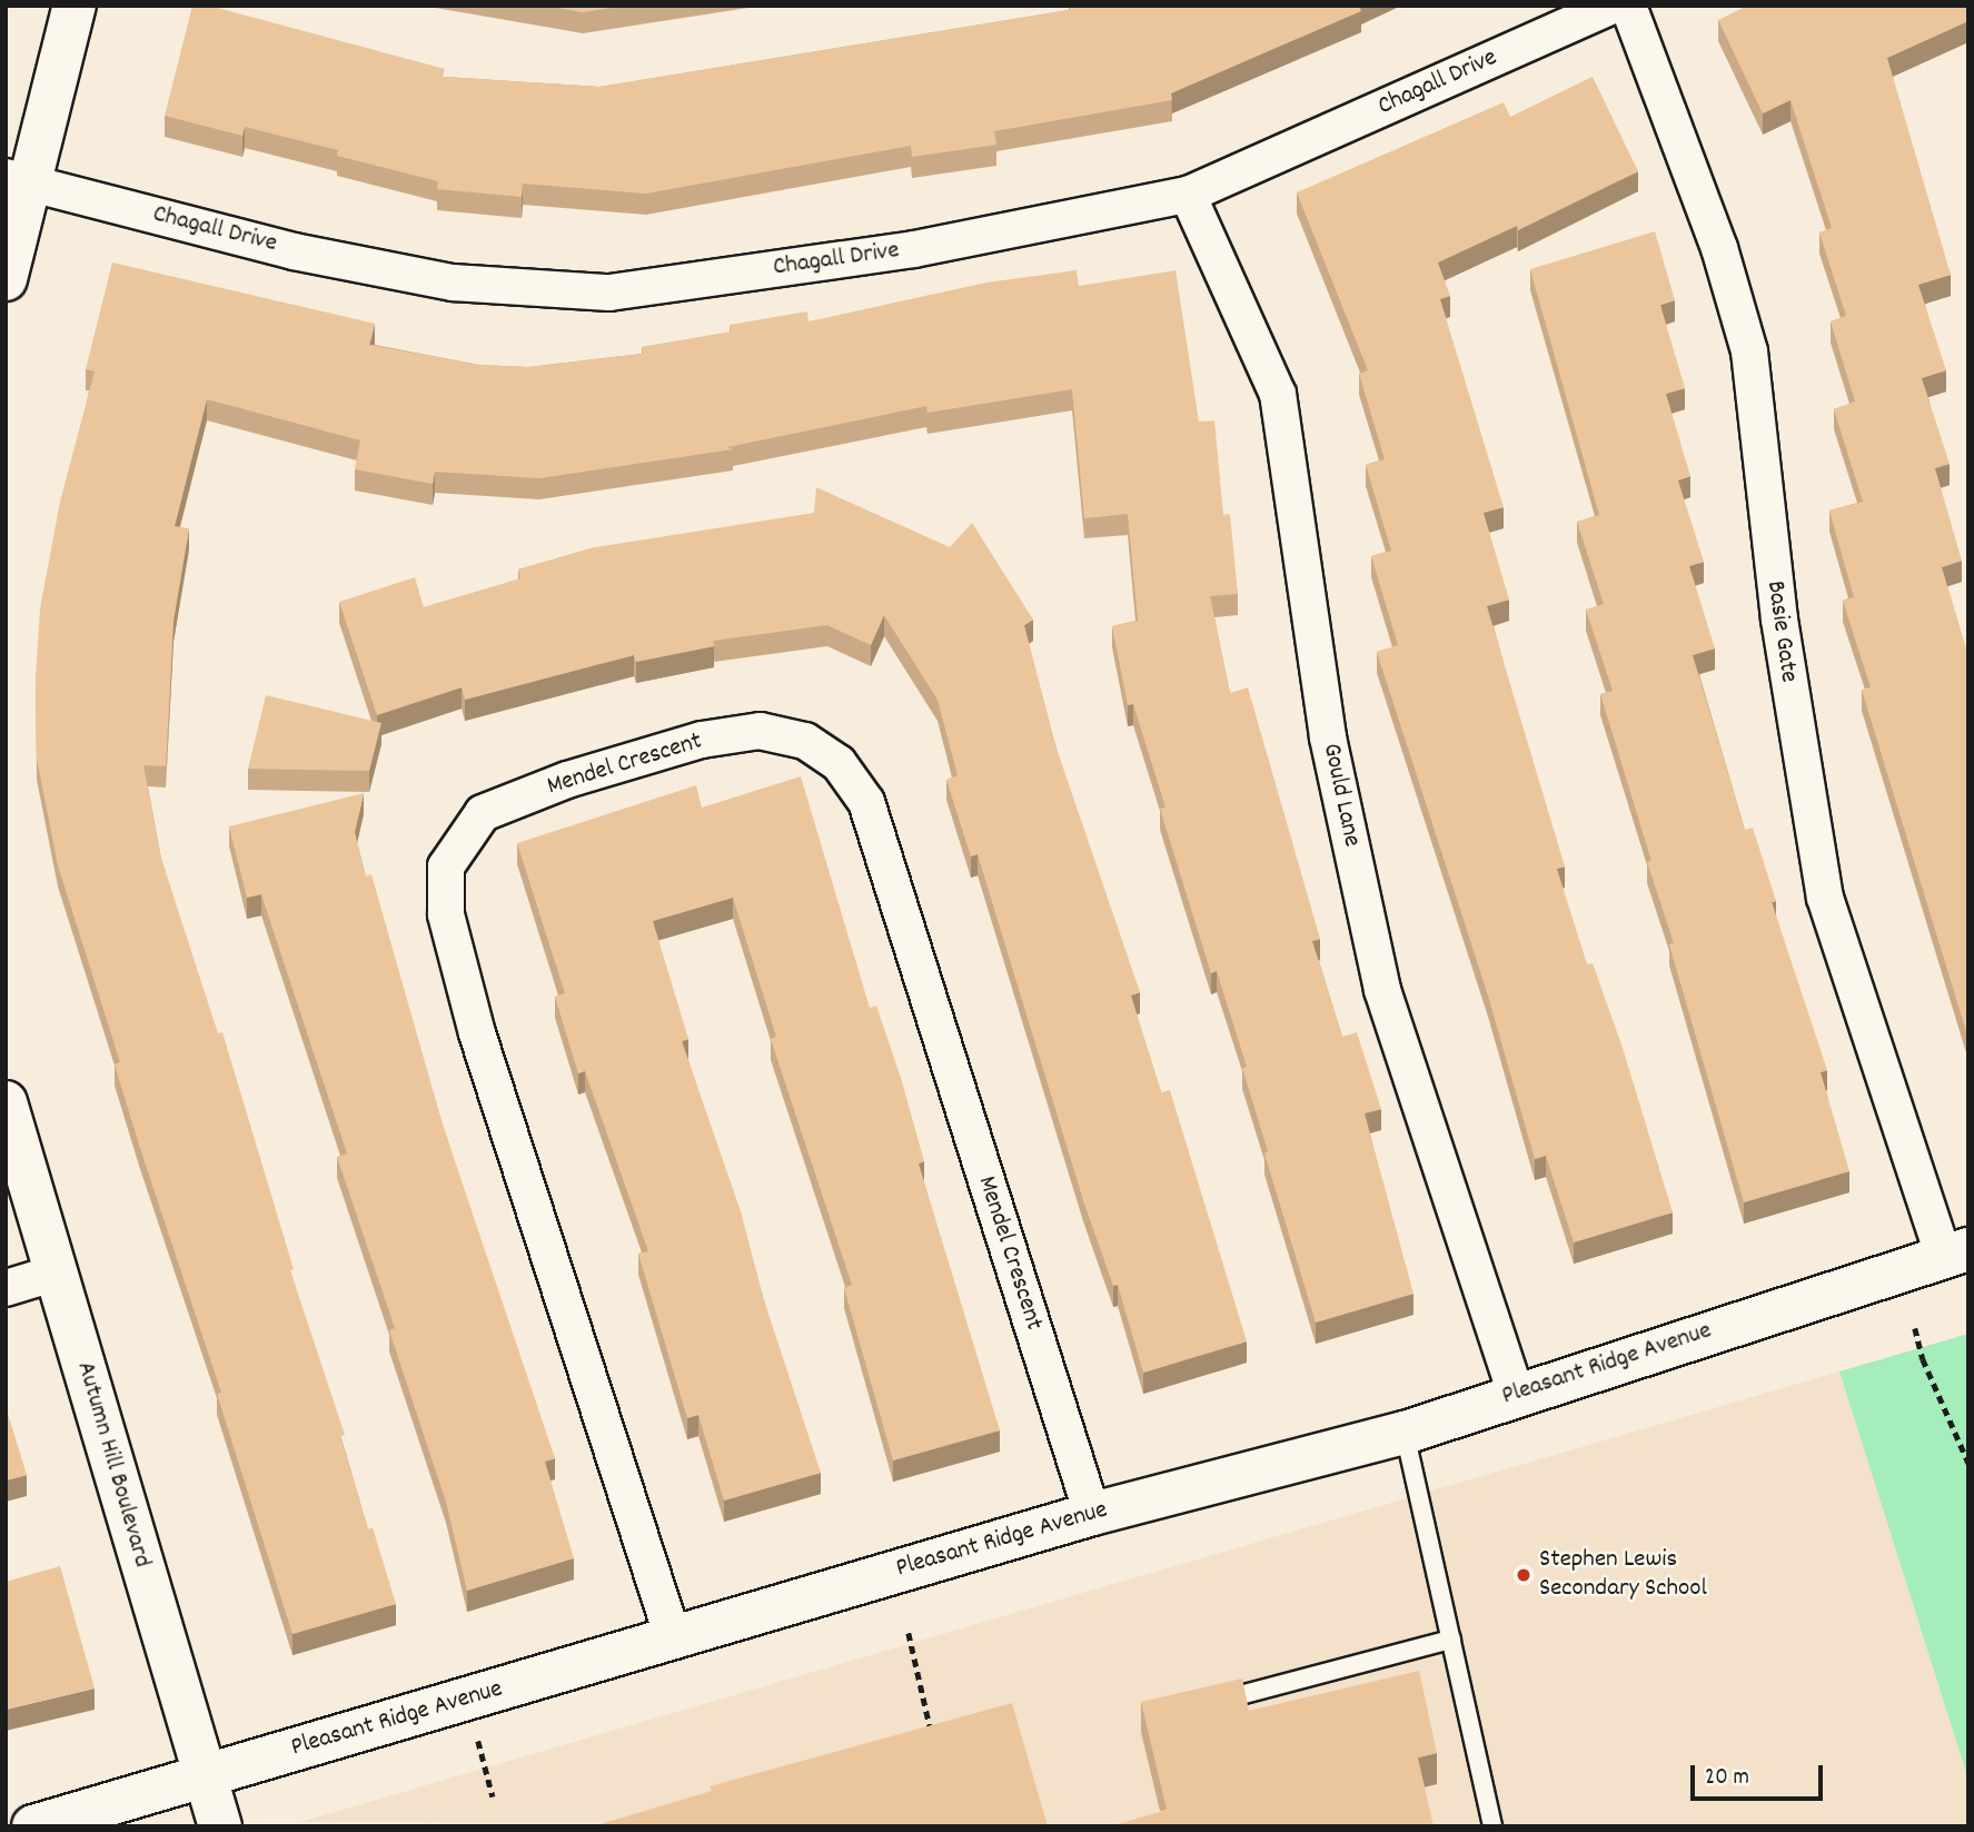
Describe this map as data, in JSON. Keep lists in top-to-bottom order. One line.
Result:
{"streets":{"street":["Chagall Drive","Basie Gate","Mendel Crescent","Gould Lane","Pleasant Ridge Avenue","Autumn Hill Boulevard"]},"crossings":[["Chagall Drive","Gould Lane"],["Basie Gate","Pleasant Ridge Avenue"],["Mendel Crescent","Pleasant Ridge Avenue"],["Gould Lane","Pleasant Ridge Avenue"],["Pleasant Ridge Avenue","Autumn Hill Boulevard"]],"places":["Stephen Lewis Secondary School"],"scale_bar":"20 m"}
